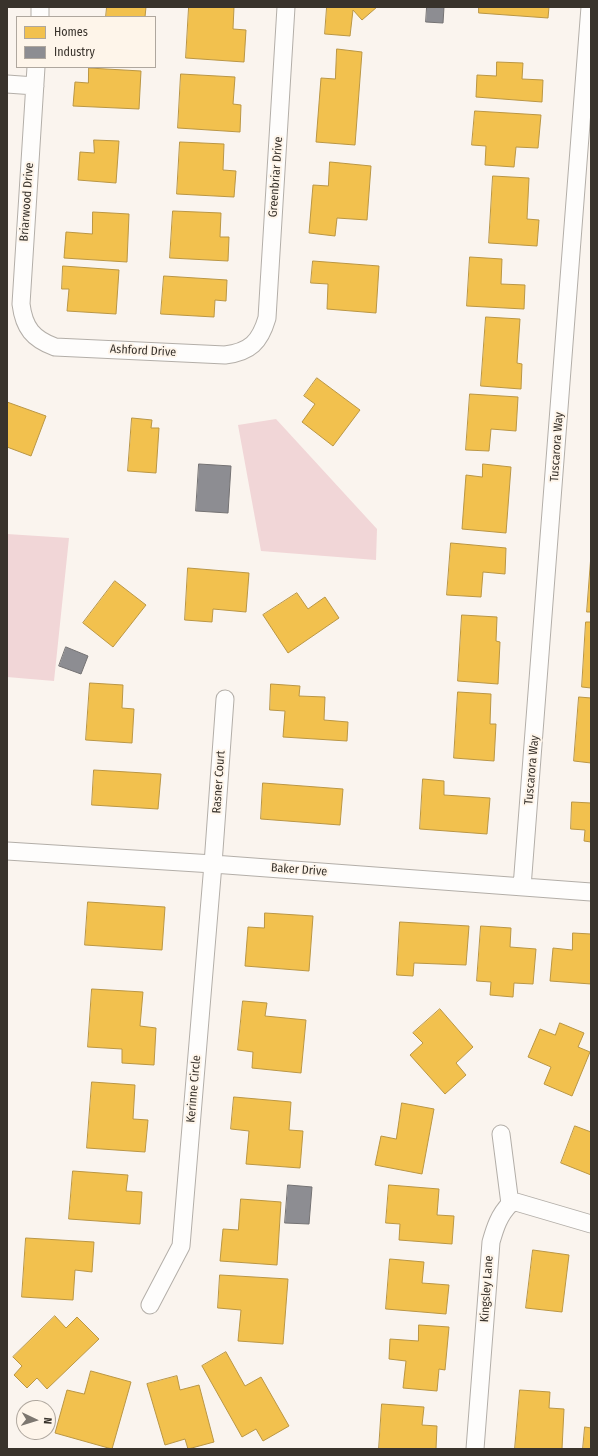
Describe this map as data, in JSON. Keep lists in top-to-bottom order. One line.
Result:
{"streets":{"street":["Greenbriar Drive","Briarwood Drive","Ashford Drive","Tuscarora Way","Rasner Court","Baker Drive","Kerinne Circle","Kingsley Lane"]},"crossings":[["Greenbriar Drive","Ashford Drive"],["Briarwood Drive","Ashford Drive"],["Tuscarora Way","Baker Drive"],["Rasner Court","Baker Drive"],["Rasner Court","Kerinne Circle"],["Baker Drive","Kerinne Circle"]],"legend":["Homes","Industry"],"north":"right"}
